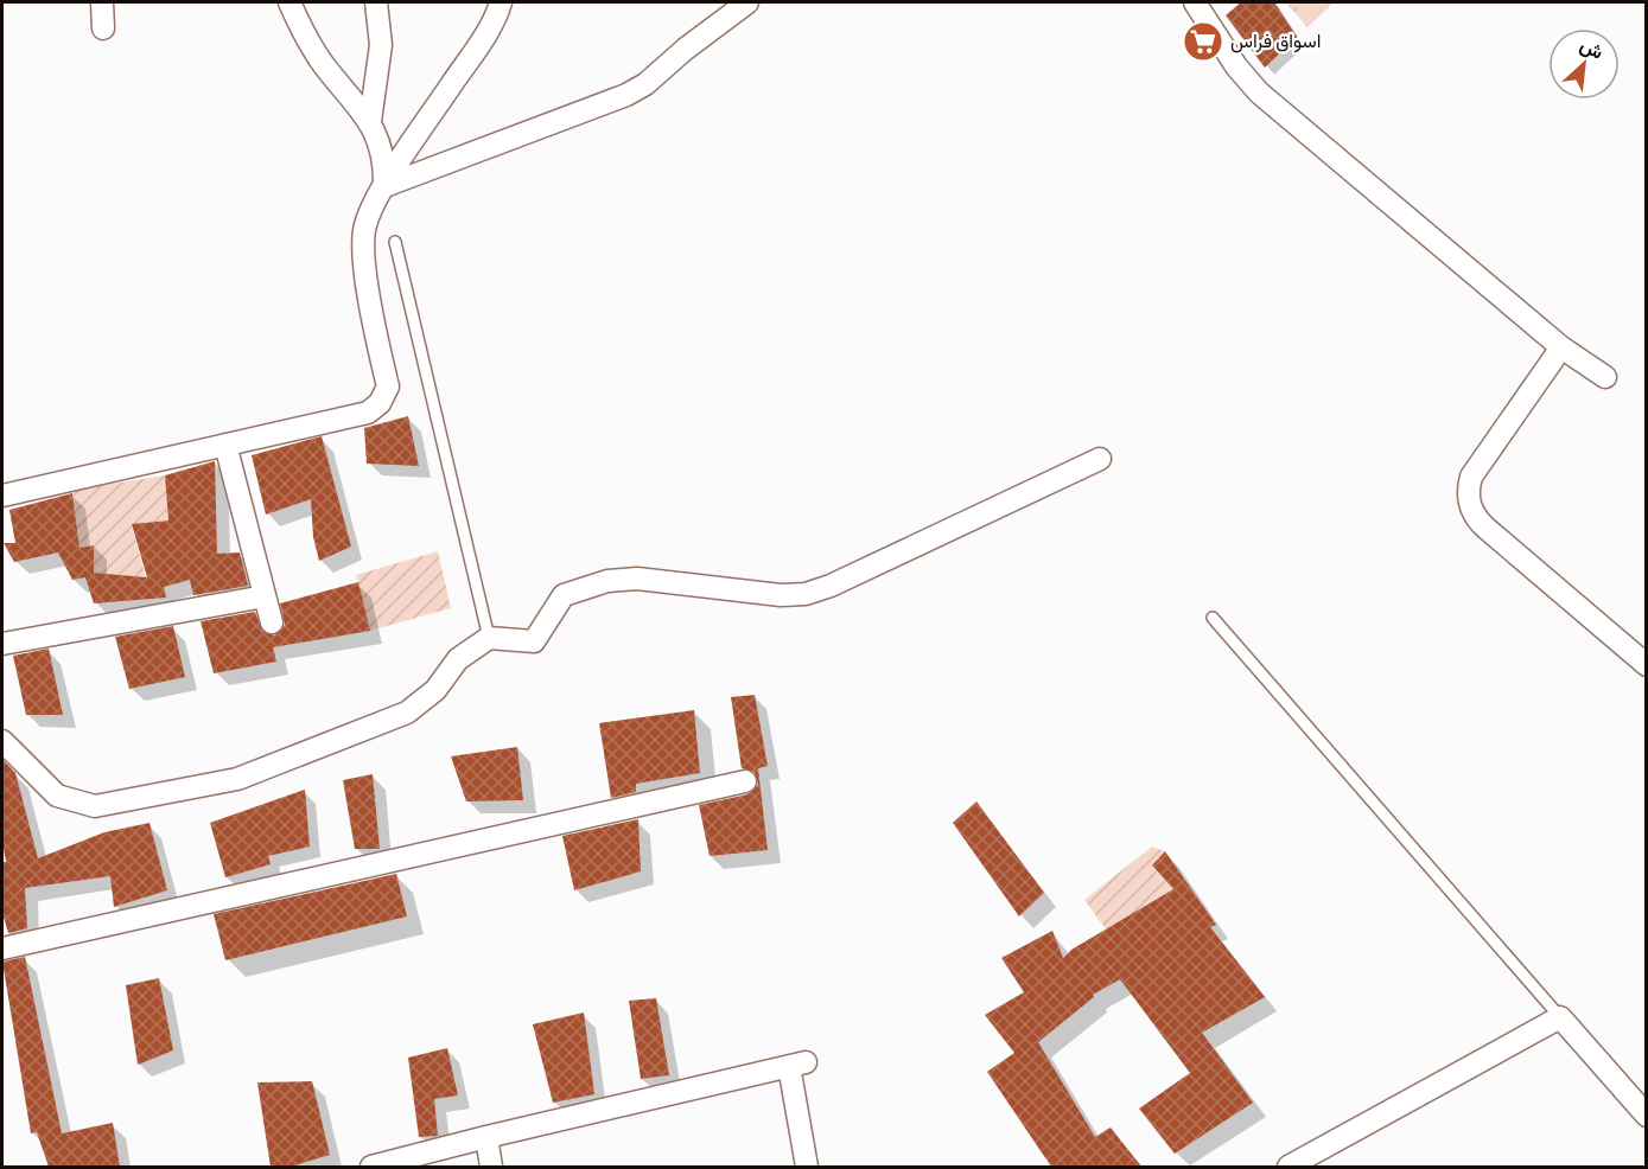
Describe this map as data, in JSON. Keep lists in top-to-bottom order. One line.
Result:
{"places":{"supermarket":["اسواق فراس"]},"north":"top right"}
